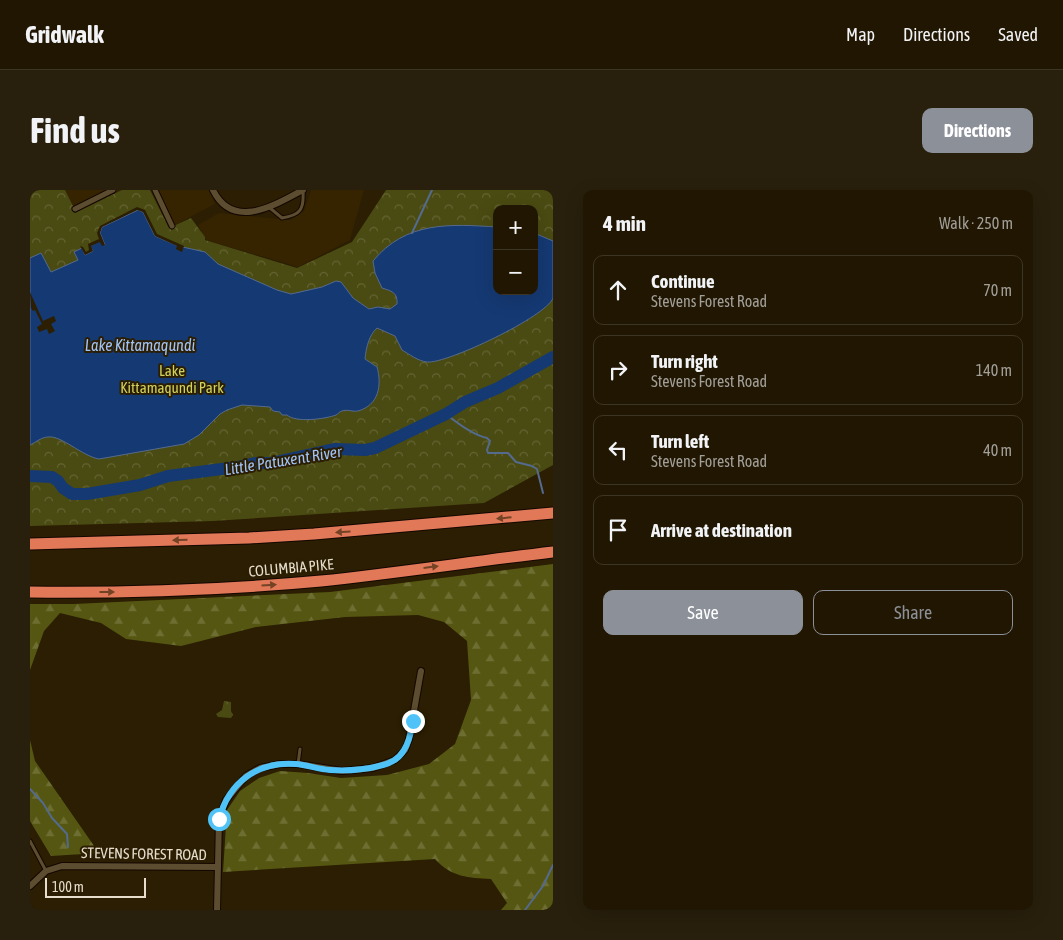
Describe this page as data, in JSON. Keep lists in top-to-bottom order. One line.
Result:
{"streets":{"highway":["COLUMBIA PIKE"],"street":["STEVENS FOREST ROAD"]},"water":["Lake Kittamaqundi","Little Patuxent River"],"parks":["Lake Kittamaqundi Park"],"scale_bar":"100 m","page":{"header":"Gridwalk","nav":["Map","Directions","Saved"],"buttons":["Directions",["Save","Share"]],"title":"Find us","heading":["4 min","Walk · 250 m"],"map_buttons":["+","−"],"list":[["Continue","Stevens Forest Road","70 m"],["Turn right","Stevens Forest Road","140 m"],["Turn left","Stevens Forest Road","40 m"],"Arrive at destination"],"scale":"100 m"}}
